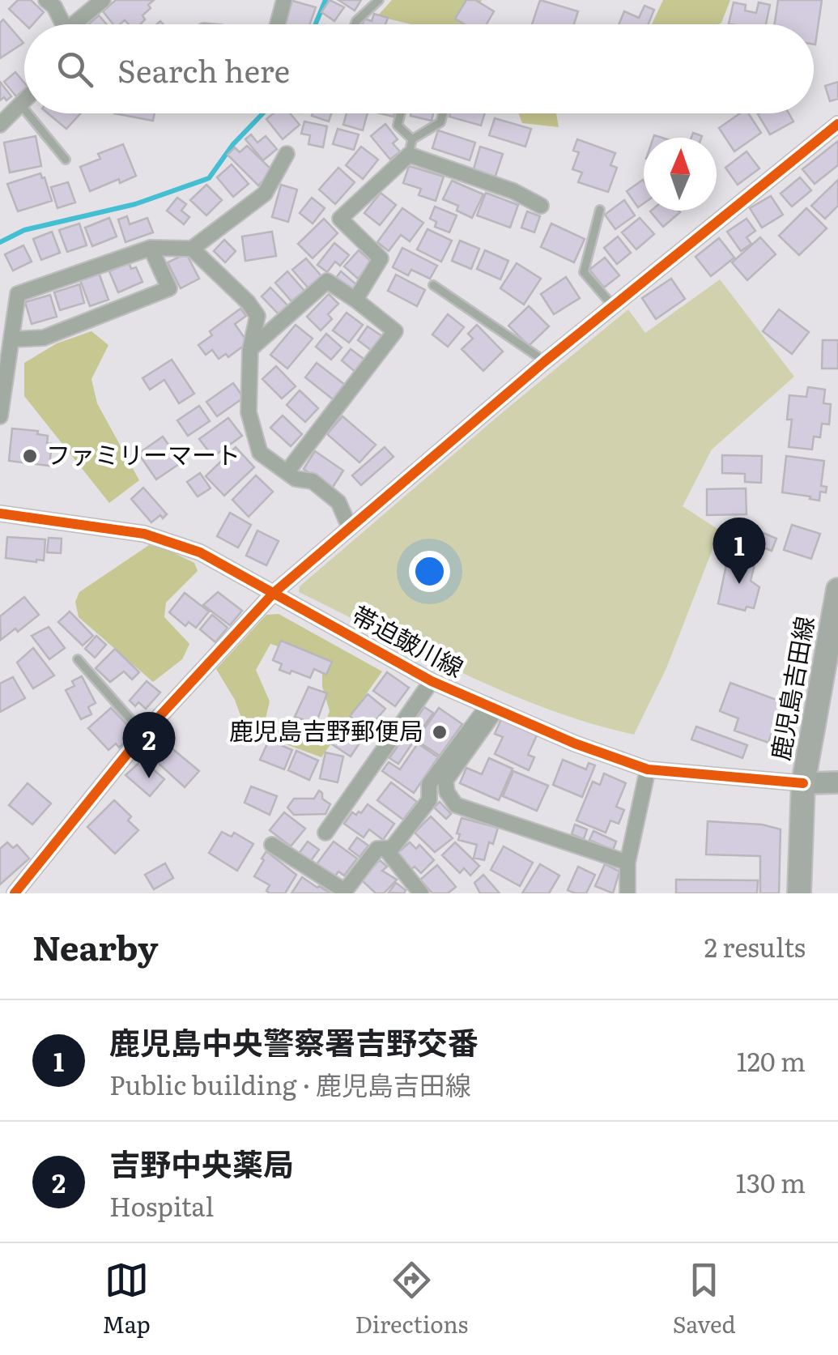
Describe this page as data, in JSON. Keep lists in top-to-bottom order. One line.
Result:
{"streets":{"main road":["鹿児島吉田線"],"street":["帯迫皷川線"]},"crossings":[["帯迫皷川線","鹿児島吉田線"]],"places":["ファミリーマート","鹿児島吉野郵便局"],"north":"top","page":{"search":"Search here","pins":["1","2"],"heading":["Nearby","2 results"],"list":[{"mark":"1","name":"鹿児島中央警察署吉野交番","note":"Public building · 鹿児島吉田線","value":"120 m"},{"mark":"2","name":"吉野中央薬局","note":"Hospital","value":"130 m"}],"nav":["Map","Directions","Saved"]}}
